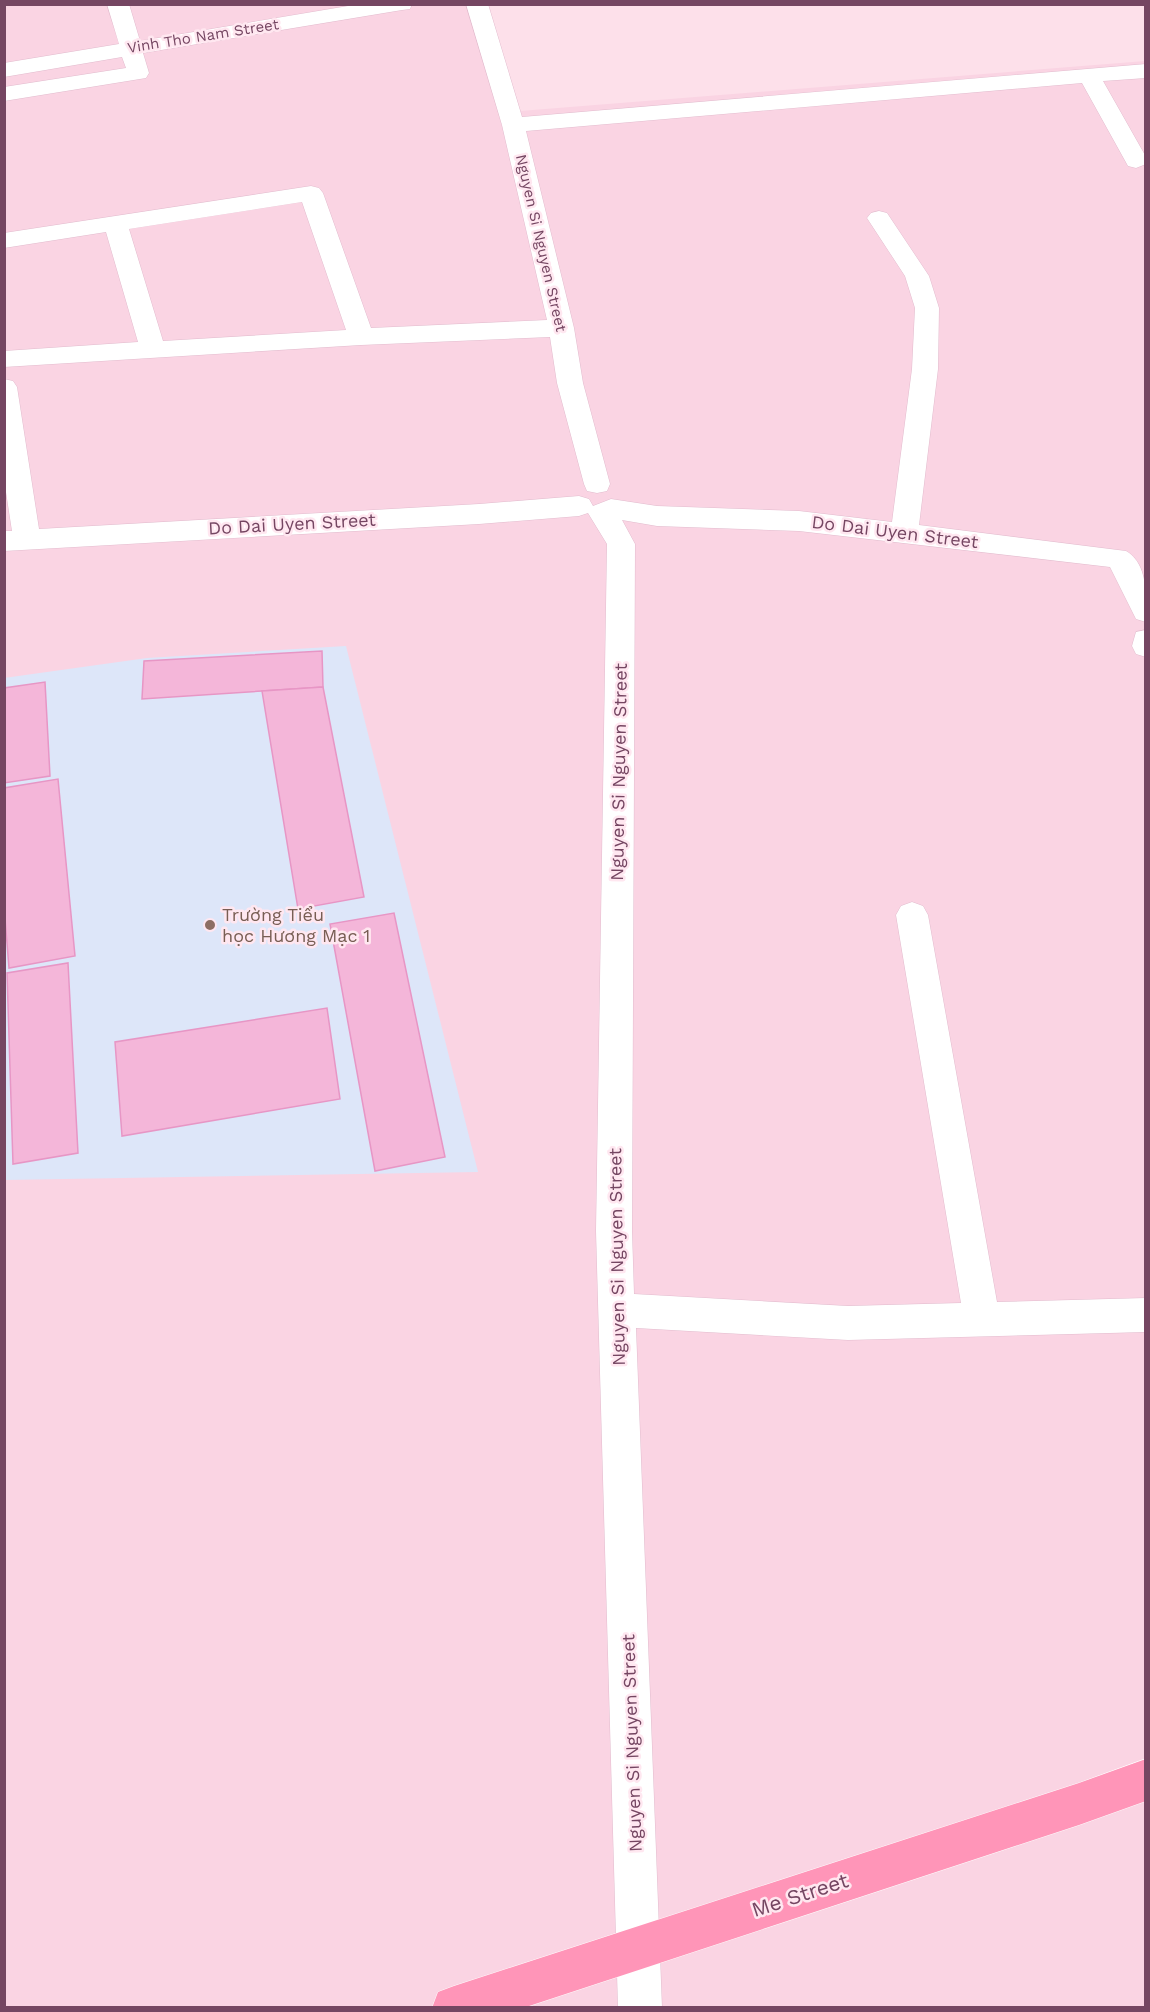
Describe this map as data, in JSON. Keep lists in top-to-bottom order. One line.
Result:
{"streets":{"main road":["Me Street"],"street":["Vinh Tho Nam Street","Nguyen Si Nguyen Street","Do Dai Uyen Street"]},"crossings":[["Nguyen Si Nguyen Street","Do Dai Uyen Street"],["Nguyen Si Nguyen Street","Me Street"]],"places":["Trường Tiểu học Hương Mạc 1"]}
